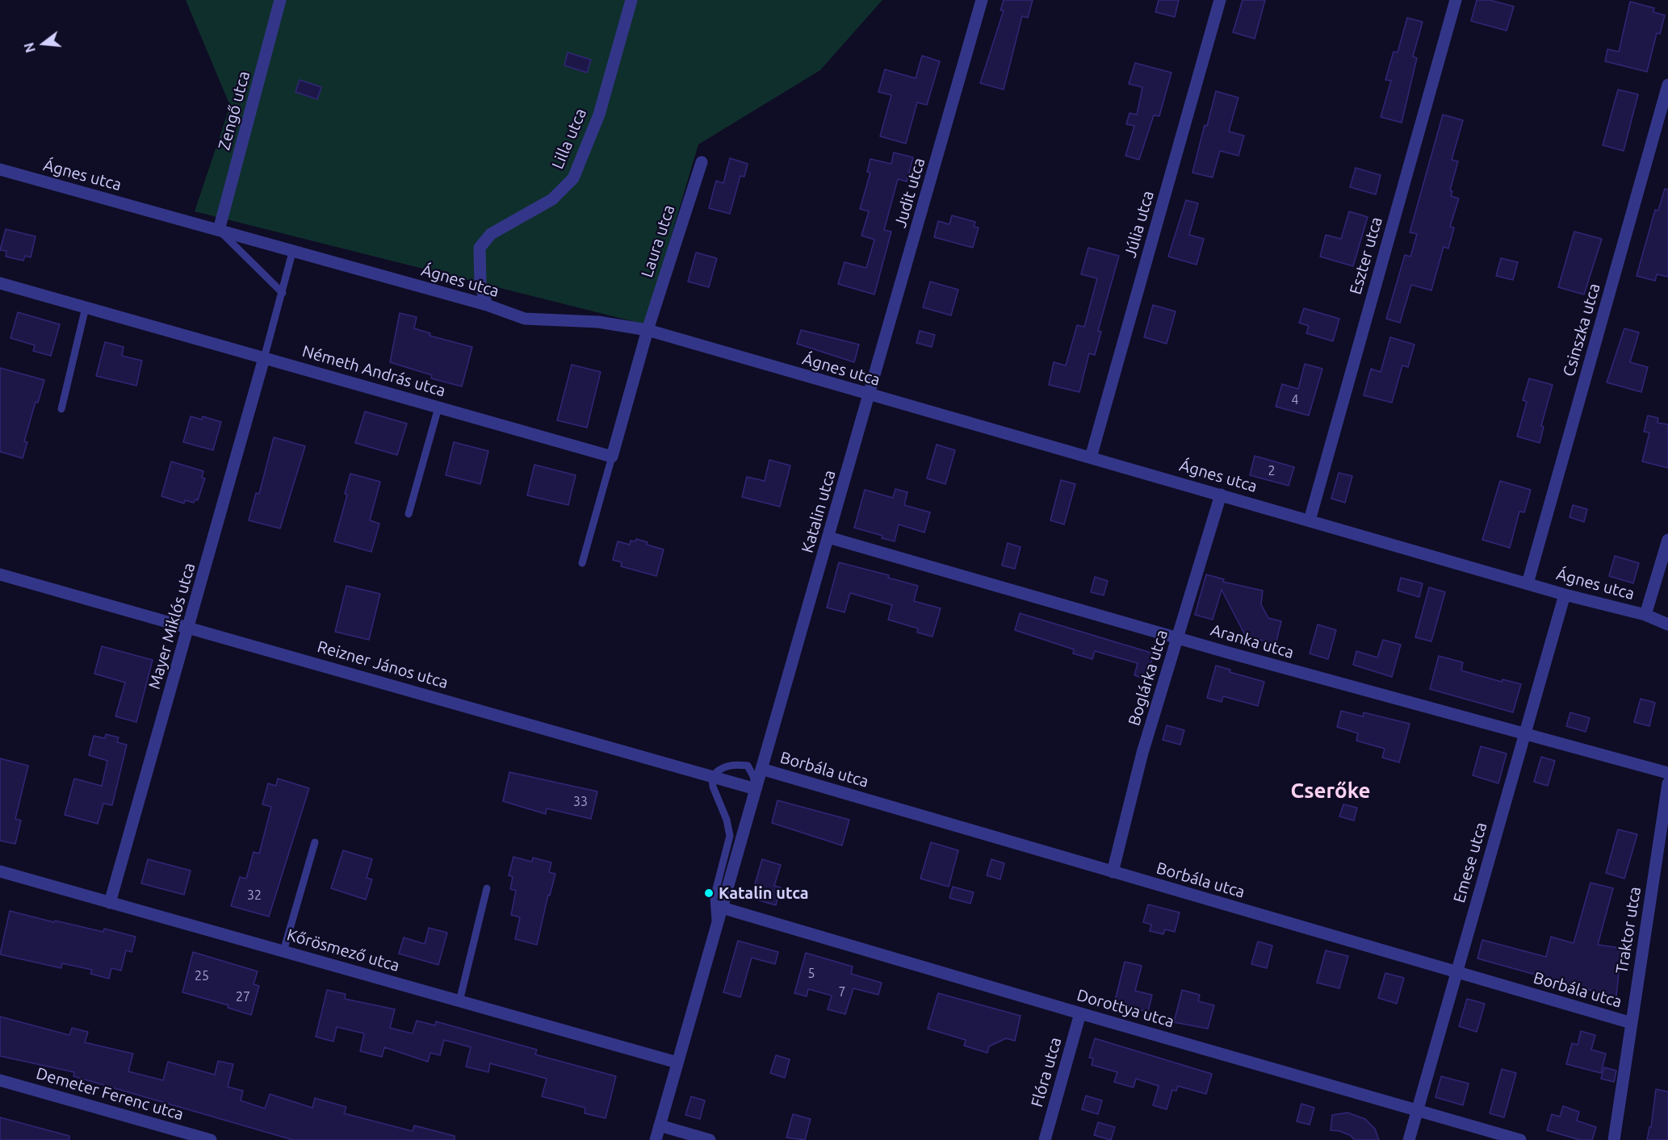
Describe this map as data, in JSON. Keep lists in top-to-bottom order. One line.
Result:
{"streets":{"street":["Zengő utca","Lilla utca","Ágnes utca","Judit utca","Júlia utca","Laura utca","Eszter utca","Csinszka utca","Németh András utca","Katalin utca","Mayer Miklós utca","Aranka utca","Reizner János utca","Boglárka utca","Borbála utca","Emese utca","Traktor utca","Kőrösmező utca","Dorottya utca","Flóra utca","Demeter Ferenc utca"]},"crossings":[["Zengő utca","Ágnes utca"],["Lilla utca","Ágnes utca"],["Ágnes utca","Judit utca"],["Ágnes utca","Júlia utca"],["Ágnes utca","Laura utca"],["Ágnes utca","Eszter utca"],["Ágnes utca","Csinszka utca"],["Ágnes utca","Katalin utca"],["Ágnes utca","Boglárka utca"],["Ágnes utca","Emese utca"],["Judit utca","Katalin utca"],["Németh András utca","Mayer Miklós utca"],["Katalin utca","Aranka utca"],["Katalin utca","Reizner János utca"],["Katalin utca","Borbála utca"],["Katalin utca","Kőrösmező utca"],["Katalin utca","Dorottya utca"],["Mayer Miklós utca","Reizner János utca"],["Mayer Miklós utca","Kőrösmező utca"],["Aranka utca","Boglárka utca"],["Aranka utca","Emese utca"],["Boglárka utca","Borbála utca"],["Borbála utca","Emese utca"],["Borbála utca","Traktor utca"],["Emese utca","Dorottya utca"],["Dorottya utca","Flóra utca"]],"districts":["Cserőke"],"places":["Katalin utca"],"house_numbers":["4","2","33","32","5","25","7","27"],"north":"left"}
